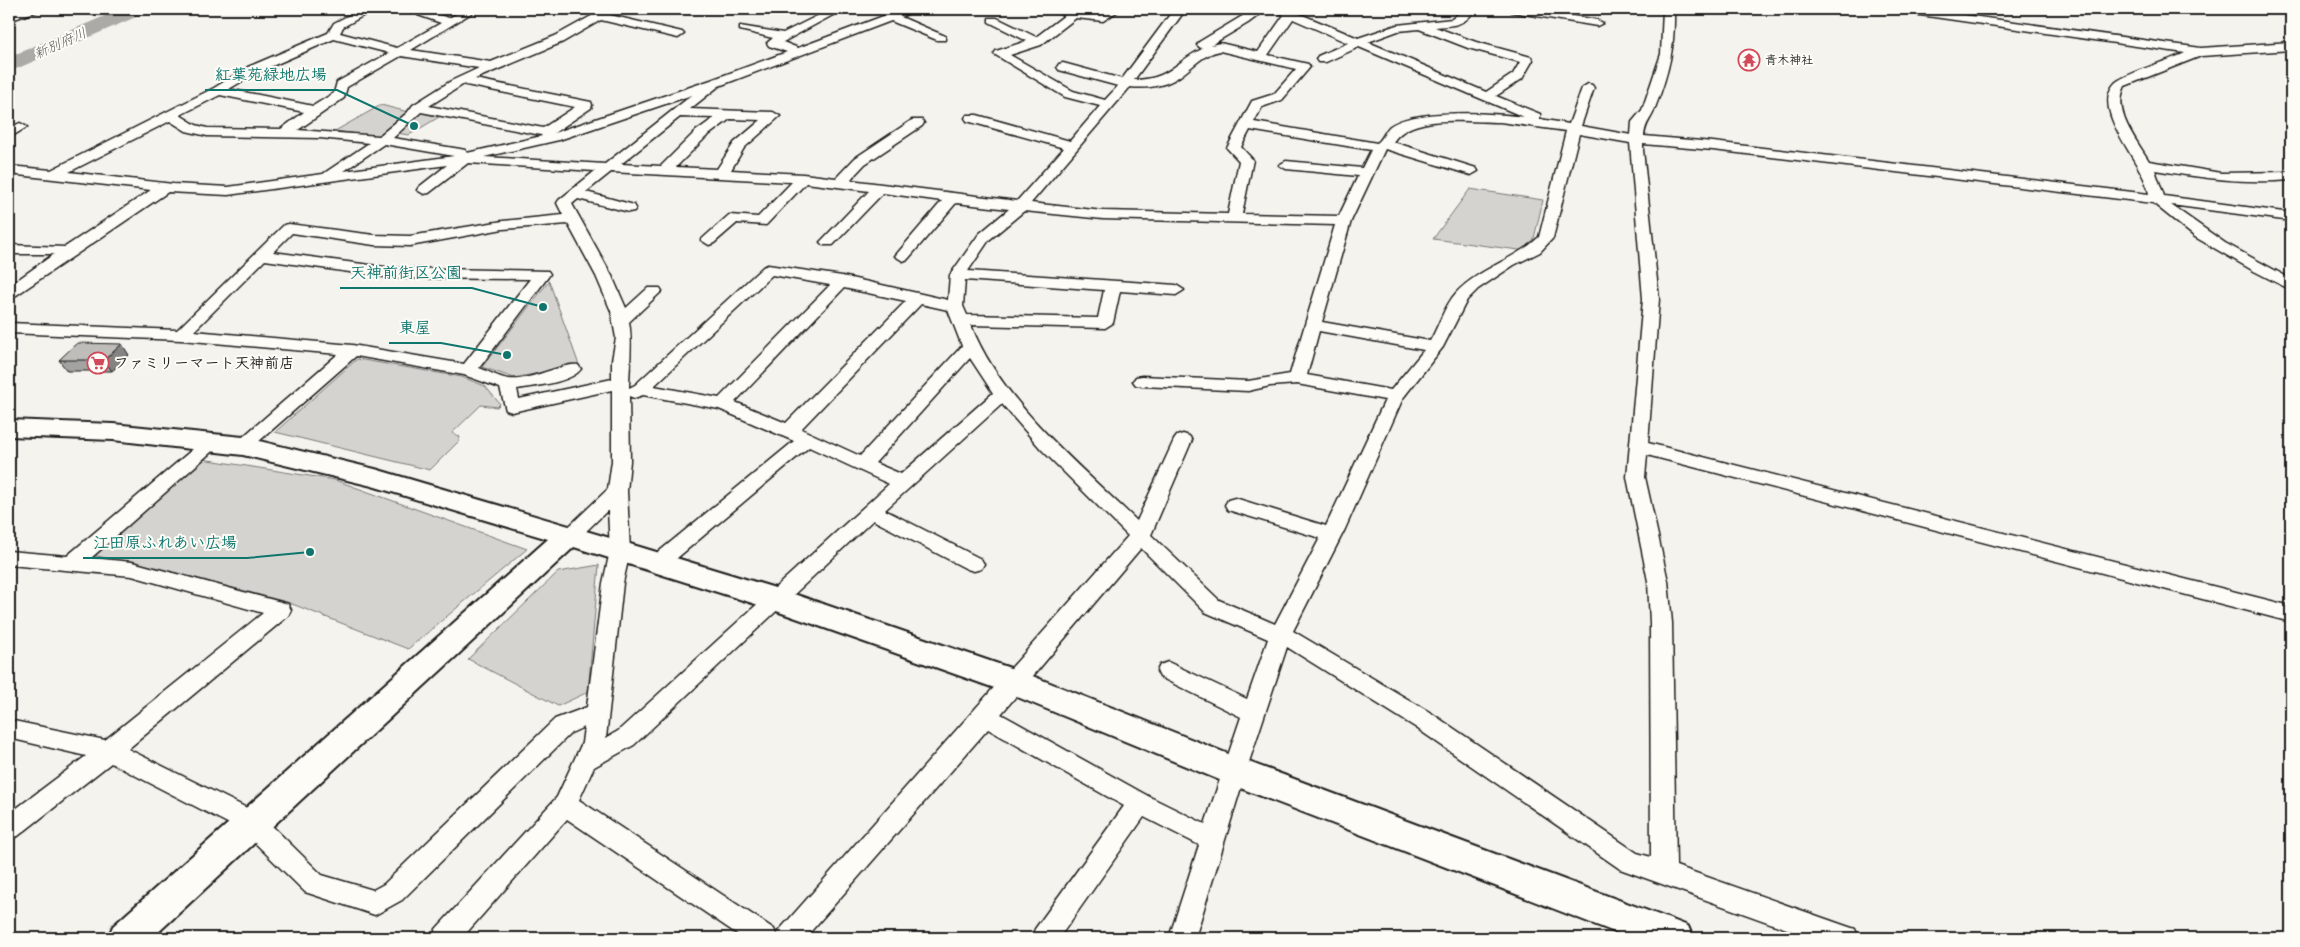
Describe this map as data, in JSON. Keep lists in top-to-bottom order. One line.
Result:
{"water":["新別府川"],"places":{"temple":["青木神社"],"other":["紅葉苑緑地広場","天神前街区公園","東屋","江田原ふれあい広場"],"supermarket":["ファミリーマート天神前店"]}}
